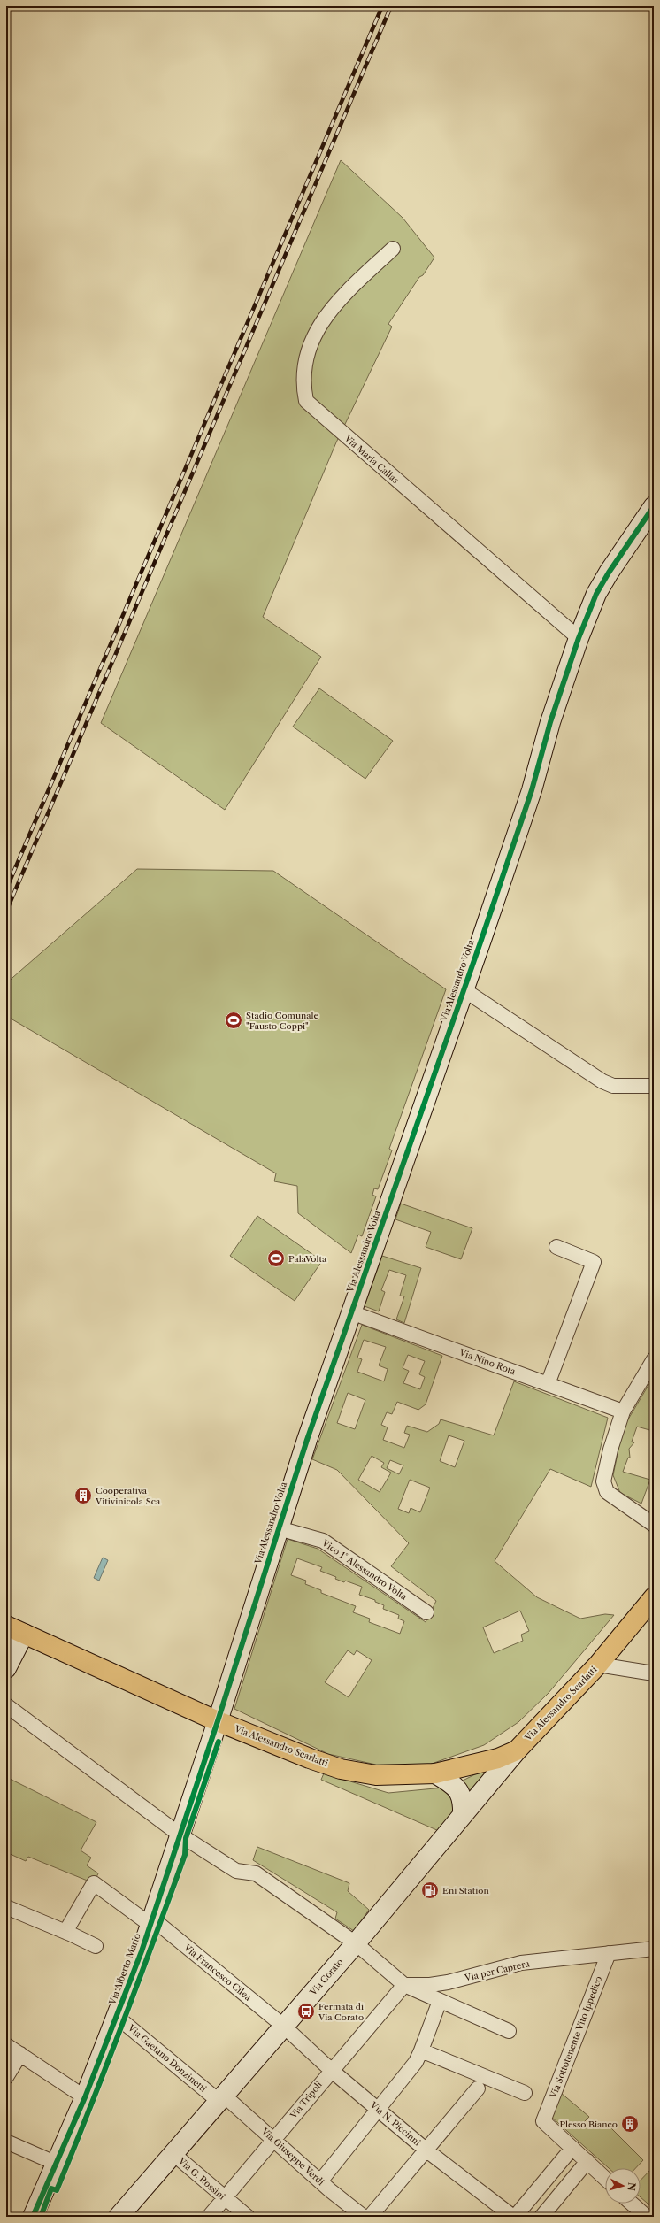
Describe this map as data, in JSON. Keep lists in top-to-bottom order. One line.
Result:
{"streets":{"main road":["Via Alessandro Scarlatti"],"street":["Via Maria Callas","Via Alessandro Volta","Via Nino Rota","Vico 1° Alessandro Volta","Via Alberto Mario","Via per Caprera","Via Francesco Cilea","Via Corato","Via Sottotenente Vito Ippedico","Via Gaetano Donzinetti","Via Tripoli","Via N. Piccinni","Via Giuseppe Verdi","Via G. Rossini"]},"crossings":[["Via Maria Callas","Via Alessandro Volta"],["Via Alessandro Volta","Via Nino Rota"],["Via Alessandro Volta","Vico 1° Alessandro Volta"],["Via Alessandro Volta","Via Alessandro Scarlatti"],["Via Alessandro Volta","Via Alberto Mario"],["Via Alessandro Scarlatti","Via Alberto Mario"],["Via Alessandro Scarlatti","Via Corato"],["Via Alberto Mario","Via Francesco Cilea"],["Via Alberto Mario","Via Gaetano Donzinetti"],["Via per Caprera","Via Sottotenente Vito Ippedico"],["Via per Caprera","Via Tripoli"],["Via Francesco Cilea","Via Corato"],["Via Francesco Cilea","Via N. Piccinni"],["Via Corato","Via Gaetano Donzinetti"],["Via Corato","Via N. Piccinni"],["Via Corato","Via Giuseppe Verdi"],["Via Corato","Via G. Rossini"],["Via Gaetano Donzinetti","Via Giuseppe Verdi"],["Via Tripoli","Via N. Piccinni"],["Via Tripoli","Via Giuseppe Verdi"],["Via Tripoli","Via G. Rossini"]],"places":{"sports":["Stadio Comunale \"Fausto Coppi\"","PalaVolta"],"building":["Cooperativa Vitivinicola Sca","Plesso Bianco"],"fuel station":["Eni Station"],"bus stop":["Fermata di Via Corato"]},"north":"right"}
